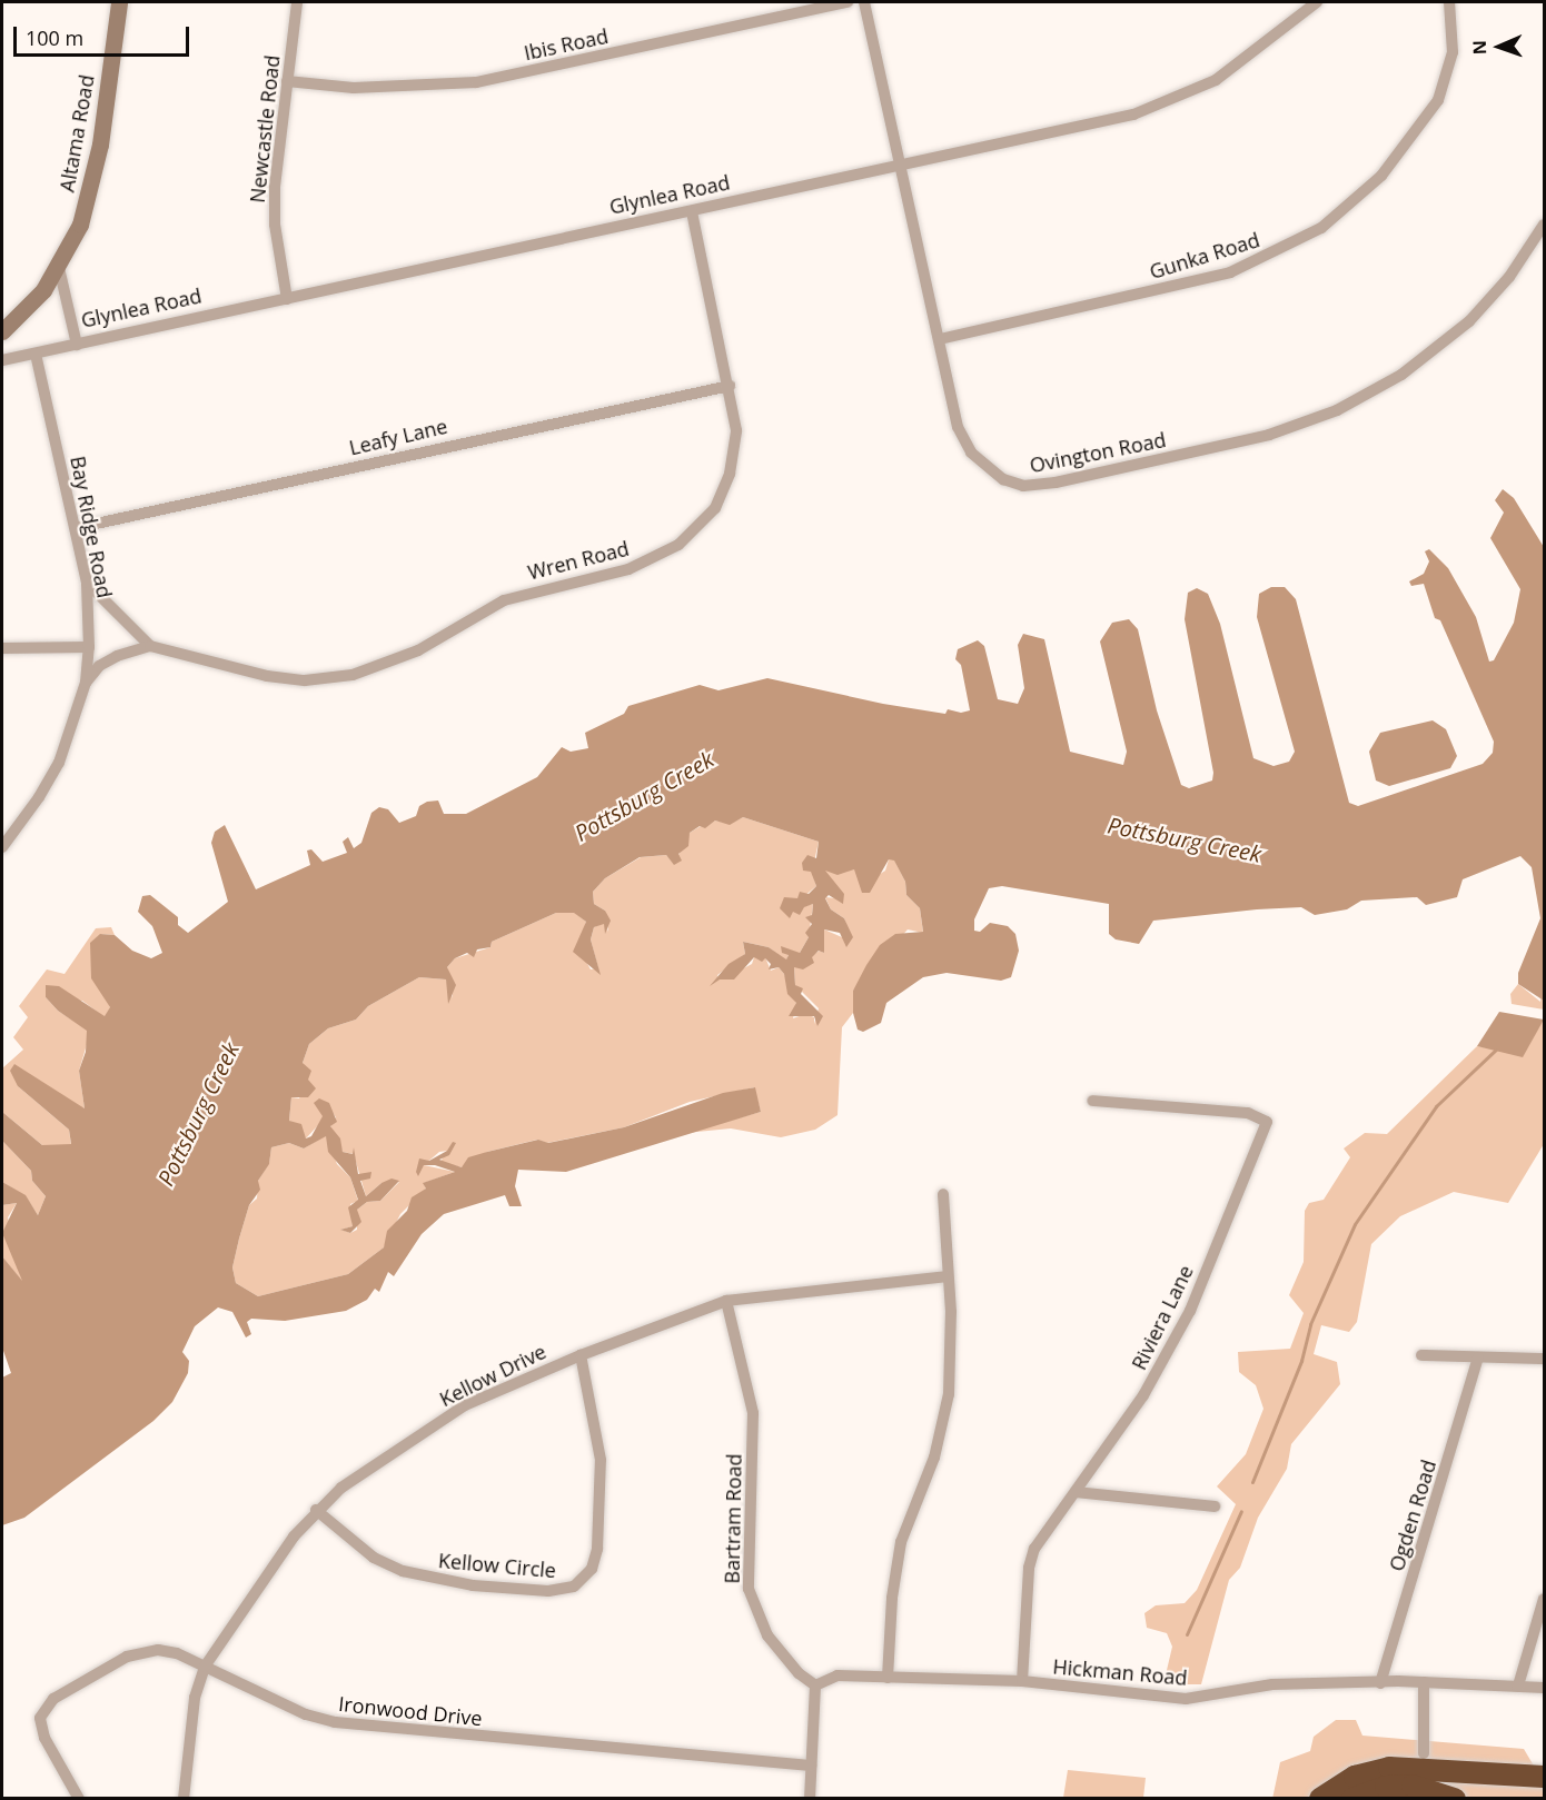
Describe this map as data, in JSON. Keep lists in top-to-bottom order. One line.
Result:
{"streets":{"street":["Ibis Road","Newcastle Road","Altama Road","Glynlea Road","Gunka Road","Leafy Lane","Ovington Road","Bay Ridge Road","Wren Road","Riviera Lane","Kellow Drive","Ogden Road","Bartram Road","Kellow Circle","Hickman Road","Ironwood Drive"]},"crossings":[["Ibis Road","Newcastle Road"],["Newcastle Road","Glynlea Road"],["Glynlea Road","Ovington Road"],["Glynlea Road","Bay Ridge Road"],["Glynlea Road","Wren Road"],["Gunka Road","Ovington Road"],["Leafy Lane","Bay Ridge Road"],["Leafy Lane","Wren Road"],["Riviera Lane","Hickman Road"],["Kellow Drive","Bartram Road"],["Kellow Drive","Kellow Circle"],["Kellow Drive","Ironwood Drive"],["Ogden Road","Hickman Road"],["Bartram Road","Hickman Road"]],"water":["Pottsburg Creek"],"scale_bar":"100 m","north":"left"}
